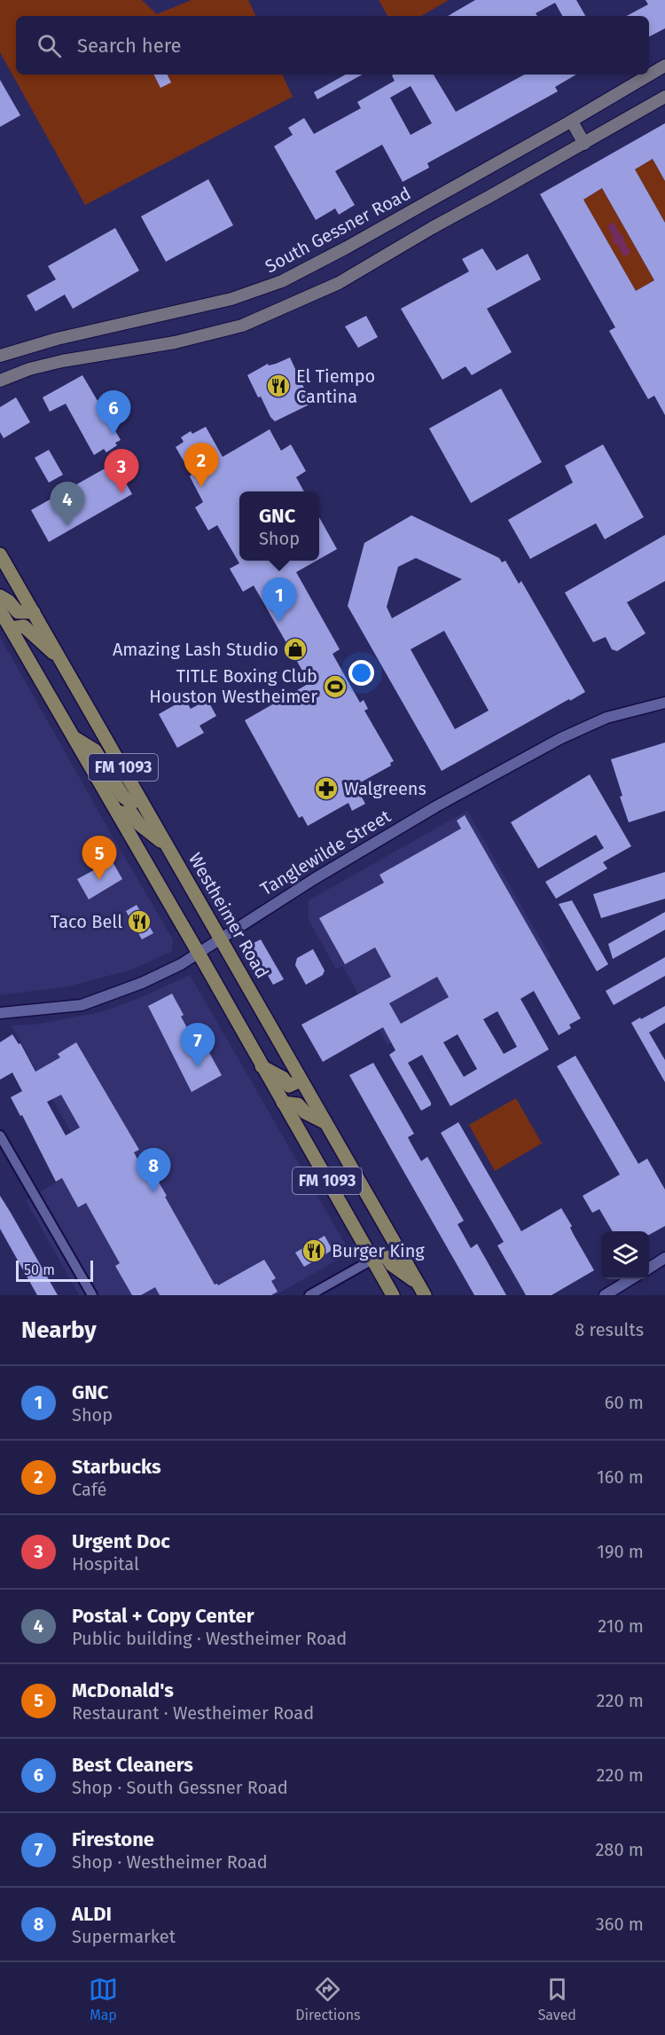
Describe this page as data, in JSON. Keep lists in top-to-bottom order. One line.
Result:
{"streets":{"main road":["South Gessner Road","FM 1093","Westheimer Road"],"street":["Tanglewilde Street"]},"crossings":[["FM 1093","Tanglewilde Street"],["Tanglewilde Street","Westheimer Road"]],"places":{"restaurant":["El Tiempo Cantina","Taco Bell","Burger King"],"shop":["Amazing Lash Studio"],"sports":["TITLE Boxing Club Houston Westheimer"],"pharmacy":["Walgreens"]},"scale_bar":"50 m","page":{"search":"Search here","pins":["6","2","3","4","1","5","7","8"],"popup":["GNC","Shop"],"scale":"50 m","heading":["Nearby","8 results"],"list":[{"mark":"1","name":"GNC","note":"Shop","value":"60 m"},{"mark":"2","name":"Starbucks","note":"Café","value":"160 m"},{"mark":"3","name":"Urgent Doc","note":"Hospital","value":"190 m"},{"mark":"4","name":"Postal + Copy Center","note":"Public building · Westheimer Road","value":"210 m"},{"mark":"5","name":"McDonald's","note":"Restaurant · Westheimer Road","value":"220 m"},{"mark":"6","name":"Best Cleaners","note":"Shop · South Gessner Road","value":"220 m"},{"mark":"7","name":"Firestone","note":"Shop · Westheimer Road","value":"280 m"},{"mark":"8","name":"ALDI","note":"Supermarket","value":"360 m"}],"nav":["Map","Directions","Saved"]}}
